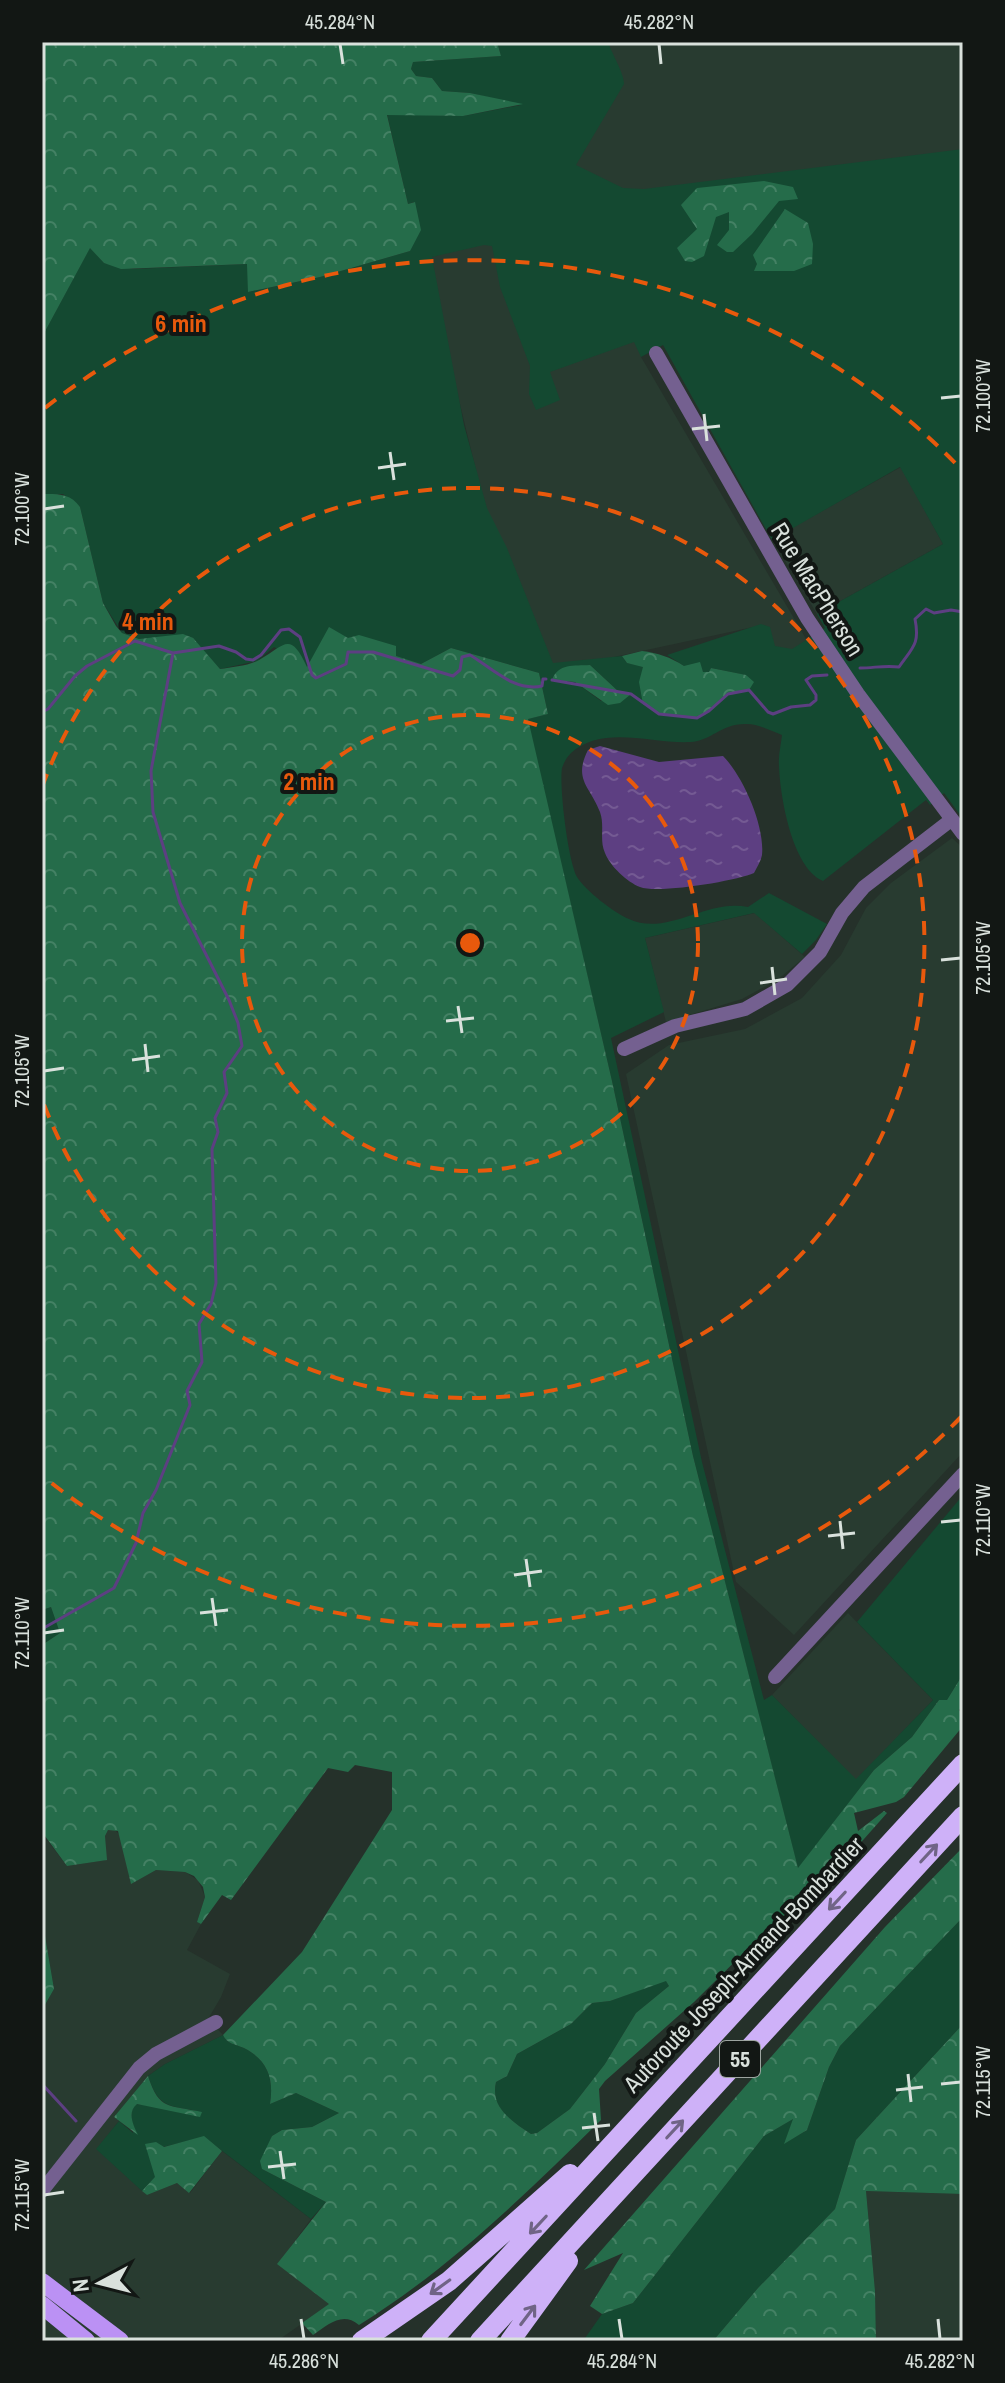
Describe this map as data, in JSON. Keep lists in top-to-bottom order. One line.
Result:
{"streets":{"highway":["Autoroute Joseph-Armand-Bombardier","55"],"street":["Rue MacPherson"]},"north":"left","coordinates":["45.284°N","45.282°N","72.100°W","72.105°W","72.110°W","72.115°W","45.286°N"],"rings":["6 min","4 min","2 min"]}
